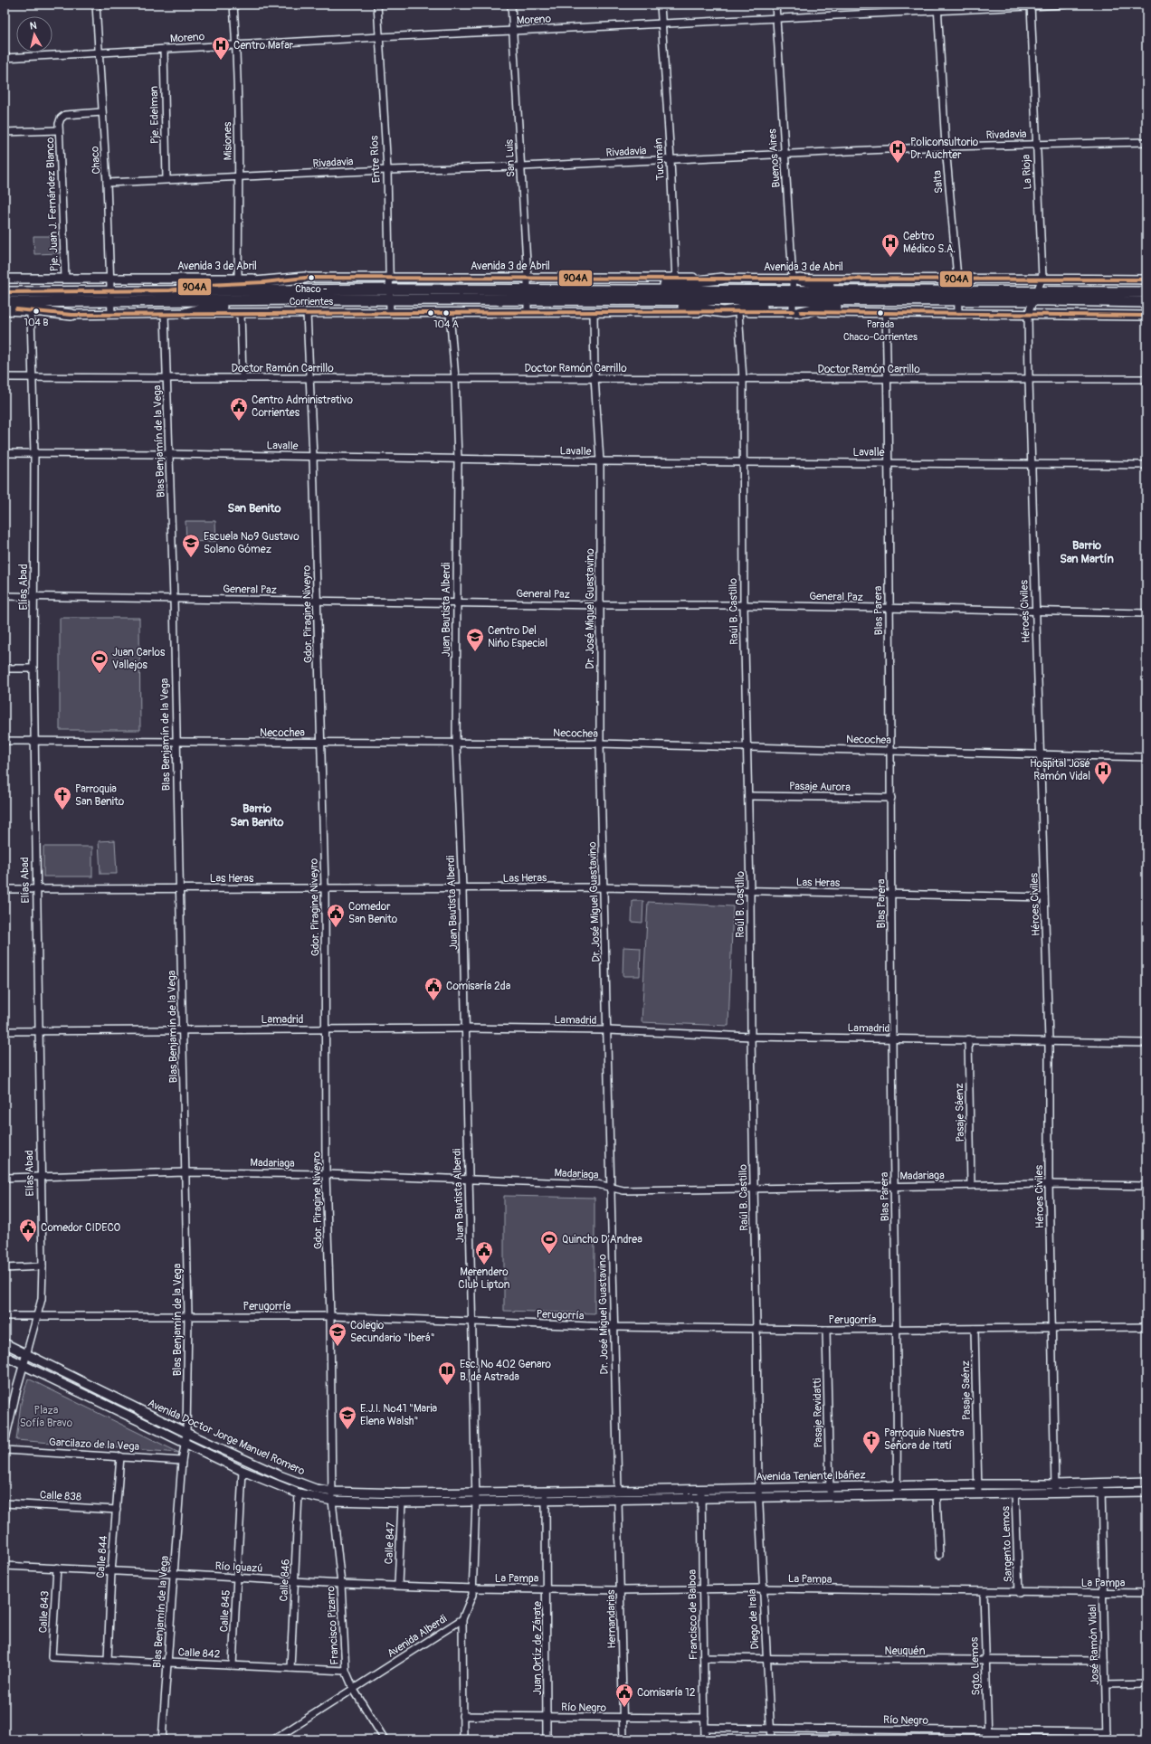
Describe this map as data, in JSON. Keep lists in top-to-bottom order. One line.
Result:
{"streets":{"highway":["Avenida 3 de Abril"],"main road":["Avenida Doctor Jorge Manuel Romero","Avenida Teniente Ibáñez"],"street":["Moreno","Pje. Edelman","Rivadavia","Misiones","San Luis","Buenos Aires","Entre Ríos","Tucumán","Chaco","La Rioja","Salta","Pje. Juan J. Fernández Blanco","Doctor Ramón Carrillo","Blas Benjamín de la Vega","Lavalle","Elías Abad","General Paz","Dr. José Miguel Guastavino","Juan Bautista Alberdi","Blas Parera","Raúl B. Castillo","Héroes Civiles","Gdor. Piragine Niveyro","Necochea","Pasaje Aurora","Las Heras","Lamadrid","Pasaje Sáenz","Madariaga","Perugorría","Pasaje Saénz","Pasaje Revidatti","Garcilazo de la Vega","Calle 838","Calle 847","Sargento Lemos","Calle 844","Río Iguazú","La Pampa","Calle 846","Calle 845","Calle 843","Francisco de Balboa","Hernandarias","Diego de Irala","Francisco Pizarro","Avenida Alberdi","José Ramón Vidal","Juan Ortíz de Zárate","Neuquén","Calle 842","Sgto. Lemos","Río Negro"]},"crossings":[["Moreno","Pje. Edelman"],["Moreno","Misiones"],["Moreno","San Luis"],["Moreno","Buenos Aires"],["Moreno","Entre Ríos"],["Moreno","Tucumán"],["Moreno","Chaco"],["Moreno","La Rioja"],["Moreno","Salta"],["Pje. Edelman","Rivadavia"],["Rivadavia","Misiones"],["Rivadavia","San Luis"],["Rivadavia","Buenos Aires"],["Rivadavia","Entre Ríos"],["Rivadavia","Tucumán"],["Rivadavia","Chaco"],["Rivadavia","La Rioja"],["Rivadavia","Salta"],["Misiones","Avenida 3 de Abril"],["San Luis","Avenida 3 de Abril"],["Buenos Aires","Avenida 3 de Abril"],["Entre Ríos","Avenida 3 de Abril"],["Tucumán","Avenida 3 de Abril"],["Chaco","Avenida 3 de Abril"],["La Rioja","Avenida 3 de Abril"],["La Rioja","Héroes Civiles"],["Salta","Avenida 3 de Abril"],["Pje. Juan J. Fernández Blanco","Avenida 3 de Abril"],["Avenida 3 de Abril","Blas Benjamín de la Vega"],["Avenida 3 de Abril","Elías Abad"],["Avenida 3 de Abril","Dr. José Miguel Guastavino"],["Avenida 3 de Abril","Juan Bautista Alberdi"],["Avenida 3 de Abril","Blas Parera"],["Avenida 3 de Abril","Raúl B. Castillo"],["Avenida 3 de Abril","Héroes Civiles"],["Avenida 3 de Abril","Gdor. Piragine Niveyro"],["Doctor Ramón Carrillo","Blas Benjamín de la Vega"],["Doctor Ramón Carrillo","Elías Abad"],["Doctor Ramón Carrillo","Dr. José Miguel Guastavino"],["Doctor Ramón Carrillo","Juan Bautista Alberdi"],["Doctor Ramón Carrillo","Blas Parera"],["Doctor Ramón Carrillo","Raúl B. Castillo"],["Doctor Ramón Carrillo","Héroes Civiles"],["Doctor Ramón Carrillo","Gdor. Piragine Niveyro"],["Blas Benjamín de la Vega","Lavalle"],["Blas Benjamín de la Vega","General Paz"],["Blas Benjamín de la Vega","Necochea"],["Blas Benjamín de la Vega","Las Heras"],["Blas Benjamín de la Vega","Lamadrid"],["Blas Benjamín de la Vega","Madariaga"],["Blas Benjamín de la Vega","Perugorría"],["Blas Benjamín de la Vega","Avenida Doctor Jorge Manuel Romero"],["Blas Benjamín de la Vega","Garcilazo de la Vega"],["Blas Benjamín de la Vega","Río Iguazú"],["Blas Benjamín de la Vega","Calle 842"],["Lavalle","Elías Abad"],["Lavalle","Dr. José Miguel Guastavino"],["Lavalle","Juan Bautista Alberdi"],["Lavalle","Blas Parera"],["Lavalle","Raúl B. Castillo"],["Lavalle","Héroes Civiles"],["Lavalle","Gdor. Piragine Niveyro"],["Elías Abad","General Paz"],["Elías Abad","Necochea"],["Elías Abad","Las Heras"],["Elías Abad","Lamadrid"],["Elías Abad","Madariaga"],["Elías Abad","Perugorría"],["Elías Abad","Avenida Doctor Jorge Manuel Romero"],["General Paz","Dr. José Miguel Guastavino"],["General Paz","Juan Bautista Alberdi"],["General Paz","Blas Parera"],["General Paz","Raúl B. Castillo"],["General Paz","Héroes Civiles"],["General Paz","Gdor. Piragine Niveyro"],["Dr. José Miguel Guastavino","Necochea"],["Dr. José Miguel Guastavino","Las Heras"],["Dr. José Miguel Guastavino","Lamadrid"],["Dr. José Miguel Guastavino","Madariaga"],["Dr. José Miguel Guastavino","Perugorría"],["Dr. José Miguel Guastavino","Avenida Teniente Ibáñez"],["Dr. José Miguel Guastavino","Hernandarias"],["Juan Bautista Alberdi","Necochea"],["Juan Bautista Alberdi","Las Heras"],["Juan Bautista Alberdi","Lamadrid"],["Juan Bautista Alberdi","Madariaga"],["Juan Bautista Alberdi","Perugorría"],["Juan Bautista Alberdi","Avenida Doctor Jorge Manuel Romero"],["Juan Bautista Alberdi","Avenida Teniente Ibáñez"],["Juan Bautista Alberdi","Avenida Alberdi"],["Blas Parera","Necochea"],["Blas Parera","Pasaje Aurora"],["Blas Parera","Las Heras"],["Blas Parera","Lamadrid"],["Blas Parera","Madariaga"],["Blas Parera","Perugorría"],["Blas Parera","Avenida Teniente Ibáñez"],["Raúl B. Castillo","Necochea"],["Raúl B. Castillo","Pasaje Aurora"],["Raúl B. Castillo","Las Heras"],["Raúl B. Castillo","Lamadrid"],["Raúl B. Castillo","Madariaga"],["Raúl B. Castillo","Perugorría"],["Raúl B. Castillo","Avenida Teniente Ibáñez"],["Raúl B. Castillo","Diego de Irala"],["Héroes Civiles","Necochea"],["Héroes Civiles","Las Heras"],["Héroes Civiles","Lamadrid"],["Héroes Civiles","Madariaga"],["Héroes Civiles","Perugorría"],["Héroes Civiles","Avenida Teniente Ibáñez"],["Gdor. Piragine Niveyro","Necochea"],["Gdor. Piragine Niveyro","Las Heras"],["Gdor. Piragine Niveyro","Lamadrid"],["Gdor. Piragine Niveyro","Madariaga"],["Gdor. Piragine Niveyro","Perugorría"],["Gdor. Piragine Niveyro","Avenida Doctor Jorge Manuel Romero"],["Gdor. Piragine Niveyro","Francisco Pizarro"],["Lamadrid","Pasaje Sáenz"],["Pasaje Sáenz","Madariaga"],["Perugorría","Pasaje Saénz"],["Perugorría","Pasaje Revidatti"],["Pasaje Saénz","Avenida Teniente Ibáñez"],["Pasaje Revidatti","Avenida Teniente Ibáñez"],["Avenida Doctor Jorge Manuel Romero","Avenida Teniente Ibáñez"],["Avenida Doctor Jorge Manuel Romero","Calle 847"],["Avenida Doctor Jorge Manuel Romero","Calle 846"],["Avenida Doctor Jorge Manuel Romero","Calle 845"],["Avenida Doctor Jorge Manuel Romero","Francisco Pizarro"],["Avenida Doctor Jorge Manuel Romero","Avenida Alberdi"],["Garcilazo de la Vega","Calle 844"],["Avenida Teniente Ibáñez","Sargento Lemos"],["Avenida Teniente Ibáñez","Francisco de Balboa"],["Avenida Teniente Ibáñez","Hernandarias"],["Avenida Teniente Ibáñez","Diego de Irala"],["Avenida Teniente Ibáñez","Avenida Alberdi"],["Avenida Teniente Ibáñez","José Ramón Vidal"],["Avenida Teniente Ibáñez","Juan Ortíz de Zárate"],["Calle 838","Calle 844"],["Calle 847","Río Iguazú"],["Sargento Lemos","La Pampa"],["Calle 844","Río Iguazú"],["Calle 844","Calle 842"],["Río Iguazú","La Pampa"],["Río Iguazú","Calle 846"],["Río Iguazú","Calle 845"],["Río Iguazú","Calle 843"],["Río Iguazú","Francisco Pizarro"],["Río Iguazú","Avenida Alberdi"],["La Pampa","Francisco de Balboa"],["La Pampa","Hernandarias"],["La Pampa","Diego de Irala"],["La Pampa","Avenida Alberdi"],["La Pampa","José Ramón Vidal"],["La Pampa","Juan Ortíz de Zárate"],["La Pampa","Sgto. Lemos"],["Calle 846","Calle 842"],["Calle 845","Calle 842"],["Calle 843","Calle 842"],["Francisco de Balboa","Neuquén"],["Francisco de Balboa","Río Negro"],["Hernandarias","Río Negro"],["Diego de Irala","Neuquén"],["Diego de Irala","Río Negro"],["Francisco Pizarro","Avenida Alberdi"],["Francisco Pizarro","Calle 842"],["José Ramón Vidal","Neuquén"],["José Ramón Vidal","Río Negro"],["Juan Ortíz de Zárate","Río Negro"],["Neuquén","Sgto. Lemos"],["Sgto. Lemos","Río Negro"]],"districts":["San Benito","Barrio San Martín","Barrio San Benito"],"parks":["Plaza Sofía Bravo"],"places":{"hospital":["Centro Mafar","Policonsultorio Dr. Auchter","Cebtro Médico S.A.","Hospital José Ramón Vidal"],"other":["Chaco - Corrientes","104 B","104 A","Parada Chaco-Corrientes"],"public building":["Centro Administrativo Corrientes","Comedor San Benito","Comisaría 2da","Comedor CIDECO","Merendero Club Lipton","Comisaría 12"],"school or university":["Escuela Nº9 Gustavo Solano Gómez","Centro Del Nińo Especial","Colegio Secundario \"Iberá\"","E.J.I. Nº41 \"Maria Elena Walsh\""],"sports":["Juan Carlos Vallejos","Quincho D'Andrea"],"church":["Parroquia San Benito","Parroquia Nuestra Señora de Itatí"],"library":["Esc. Nº 402 Genaro B. de Astrada"]},"lines":["transit line 904A"],"north":"top"}
